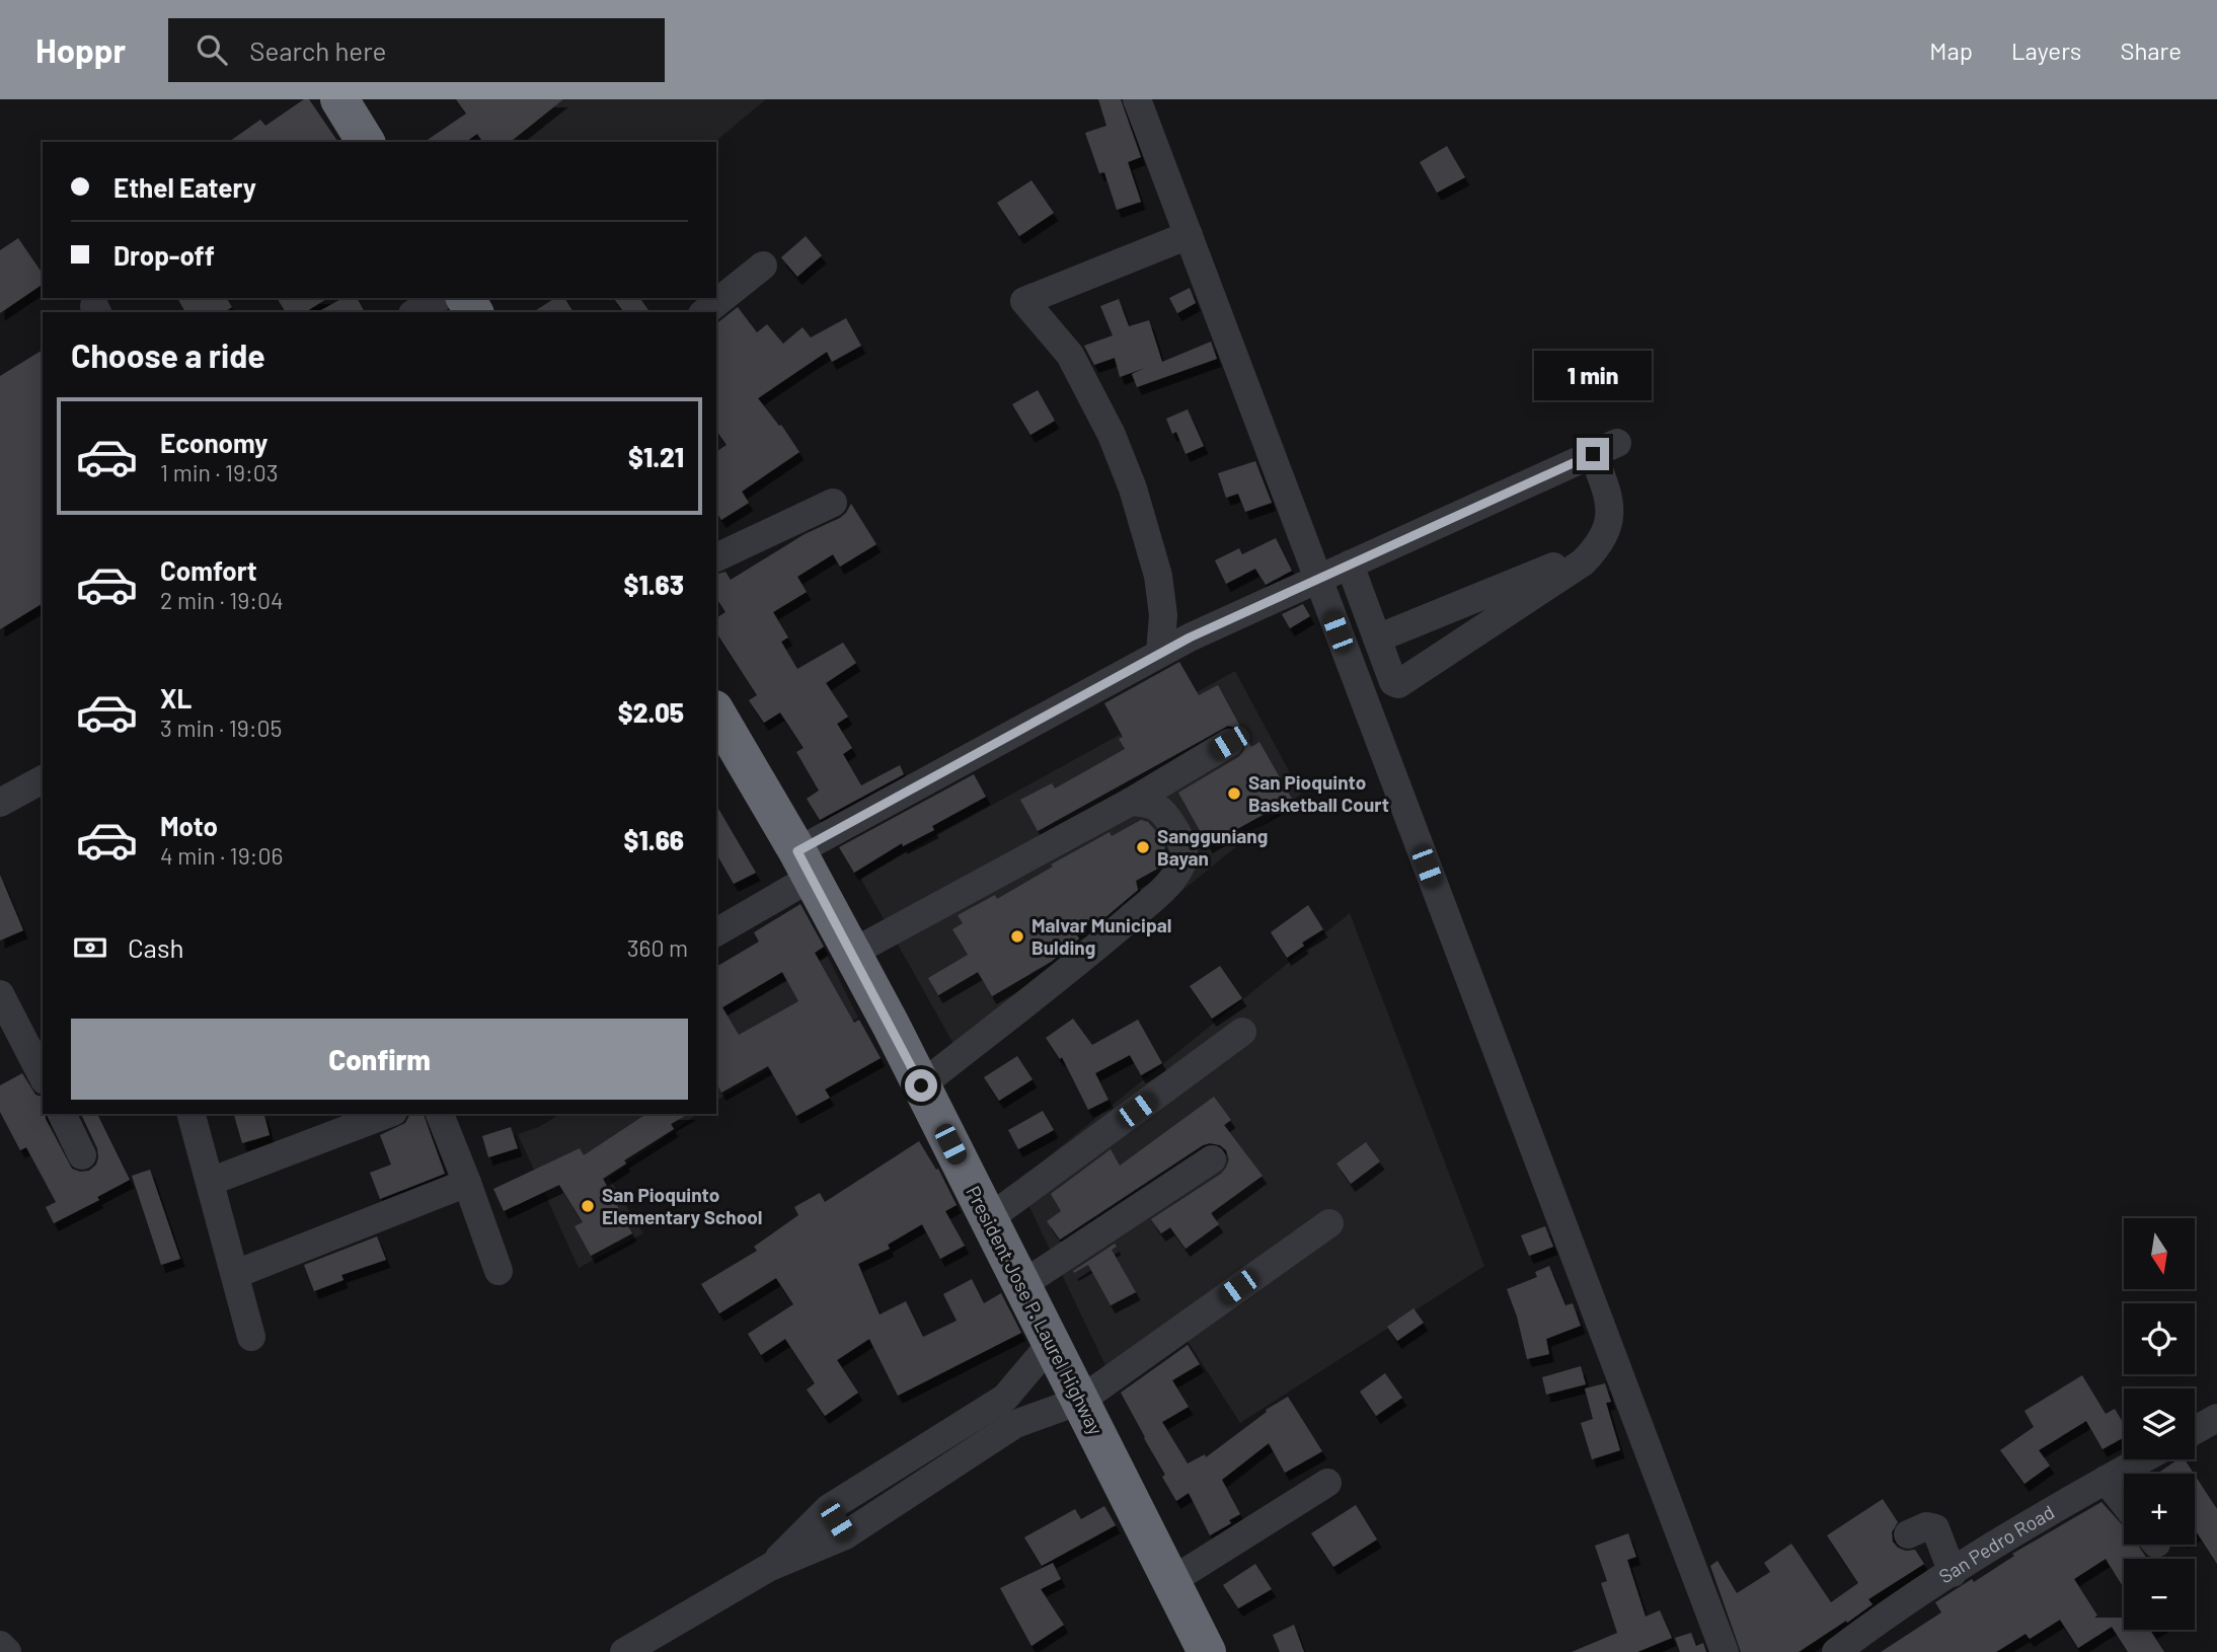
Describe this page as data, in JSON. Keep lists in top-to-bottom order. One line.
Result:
{"streets":{"highway":["President Jose P. Laurel Highway"],"street":["San Pedro Road"]},"places":["San Pioquinto Basketball Court","Sangguniang Bayan","Malvar Municipal Bulding","San Pioquinto Elementary School"],"north":"bottom","page":{"header":"Hoppr","search":"Search here","nav":["Map","Layers","Share"],"banner":["Ethel Eatery","Drop-off"],"heading":"Choose a ride","bubble":"1 min","list":[{"name":"Economy","note":"1 min · 19:03","value":"$1.21"},{"name":"Comfort","note":"2 min · 19:04","value":"$1.63"},{"name":"XL","note":"3 min · 19:05","value":"$2.05"},{"name":"Moto","note":"4 min · 19:06","value":"$1.66"}],"pay":["Cash","360 m"],"buttons":"Confirm","map_buttons":["+","−"]}}
